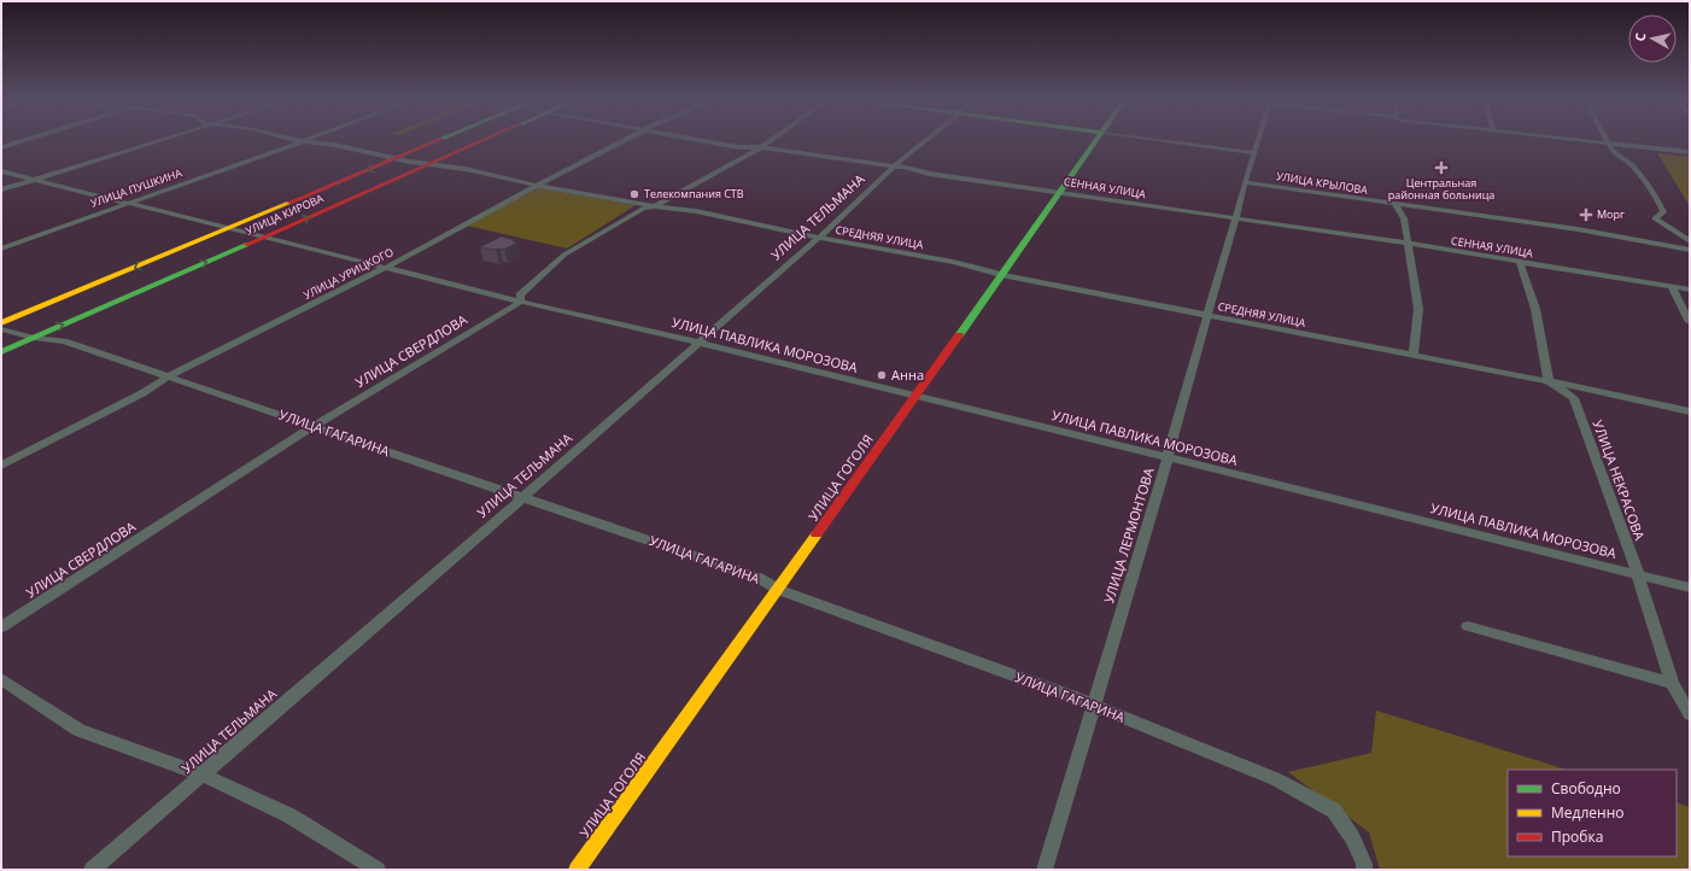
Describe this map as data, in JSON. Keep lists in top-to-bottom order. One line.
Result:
{"streets":{"street":["УЛИЦА КРЫЛОВА","УЛИЦА ПУШКИНА","СЕННАЯ УЛИЦА","УЛИЦА КИРОВА","УЛИЦА ТЕЛЬМАНА","СРЕДНЯЯ УЛИЦА","УЛИЦА УРИЦКОГО","УЛИЦА ПАВЛИКА МОРОЗОВА","УЛИЦА СВЕРДЛОВА","УЛИЦА ГАГАРИНА","УЛИЦА ГОГОЛЯ","УЛИЦА НЕКРАСОВА","УЛИЦА ЛЕРМОНТОВА"]},"crossings":[["УЛИЦА КРЫЛОВА","УЛИЦА ЛЕРМОНТОВА"],["УЛИЦА ПУШКИНА","СРЕДНЯЯ УЛИЦА"],["УЛИЦА ПУШКИНА","УЛИЦА ПАВЛИКА МОРОЗОВА"],["СЕННАЯ УЛИЦА","УЛИЦА ТЕЛЬМАНА"],["СЕННАЯ УЛИЦА","УЛИЦА СВЕРДЛОВА"],["СЕННАЯ УЛИЦА","УЛИЦА ГОГОЛЯ"],["СЕННАЯ УЛИЦА","УЛИЦА ЛЕРМОНТОВА"],["УЛИЦА КИРОВА","СРЕДНЯЯ УЛИЦА"],["УЛИЦА КИРОВА","УЛИЦА ПАВЛИКА МОРОЗОВА"],["УЛИЦА КИРОВА","УЛИЦА ГАГАРИНА"],["УЛИЦА ТЕЛЬМАНА","СРЕДНЯЯ УЛИЦА"],["УЛИЦА ТЕЛЬМАНА","УЛИЦА ПАВЛИКА МОРОЗОВА"],["УЛИЦА ТЕЛЬМАНА","УЛИЦА ГАГАРИНА"],["СРЕДНЯЯ УЛИЦА","УЛИЦА УРИЦКОГО"],["СРЕДНЯЯ УЛИЦА","УЛИЦА СВЕРДЛОВА"],["СРЕДНЯЯ УЛИЦА","УЛИЦА ГОГОЛЯ"],["СРЕДНЯЯ УЛИЦА","УЛИЦА НЕКРАСОВА"],["СРЕДНЯЯ УЛИЦА","УЛИЦА ЛЕРМОНТОВА"],["УЛИЦА УРИЦКОГО","УЛИЦА ПАВЛИКА МОРОЗОВА"],["УЛИЦА УРИЦКОГО","УЛИЦА ГАГАРИНА"],["УЛИЦА ПАВЛИКА МОРОЗОВА","УЛИЦА СВЕРДЛОВА"],["УЛИЦА ПАВЛИКА МОРОЗОВА","УЛИЦА ГОГОЛЯ"],["УЛИЦА ПАВЛИКА МОРОЗОВА","УЛИЦА НЕКРАСОВА"],["УЛИЦА ПАВЛИКА МОРОЗОВА","УЛИЦА ЛЕРМОНТОВА"],["УЛИЦА СВЕРДЛОВА","УЛИЦА ГАГАРИНА"],["УЛИЦА ГАГАРИНА","УЛИЦА ГОГОЛЯ"],["УЛИЦА ГАГАРИНА","УЛИЦА ЛЕРМОНТОВА"]],"places":{"health":["Центральная районная больница","Морг"],"other":["Телекомпания СТВ","Анна"]},"legend":["Свободно","Медленно","Пробка"],"north":"left"}
